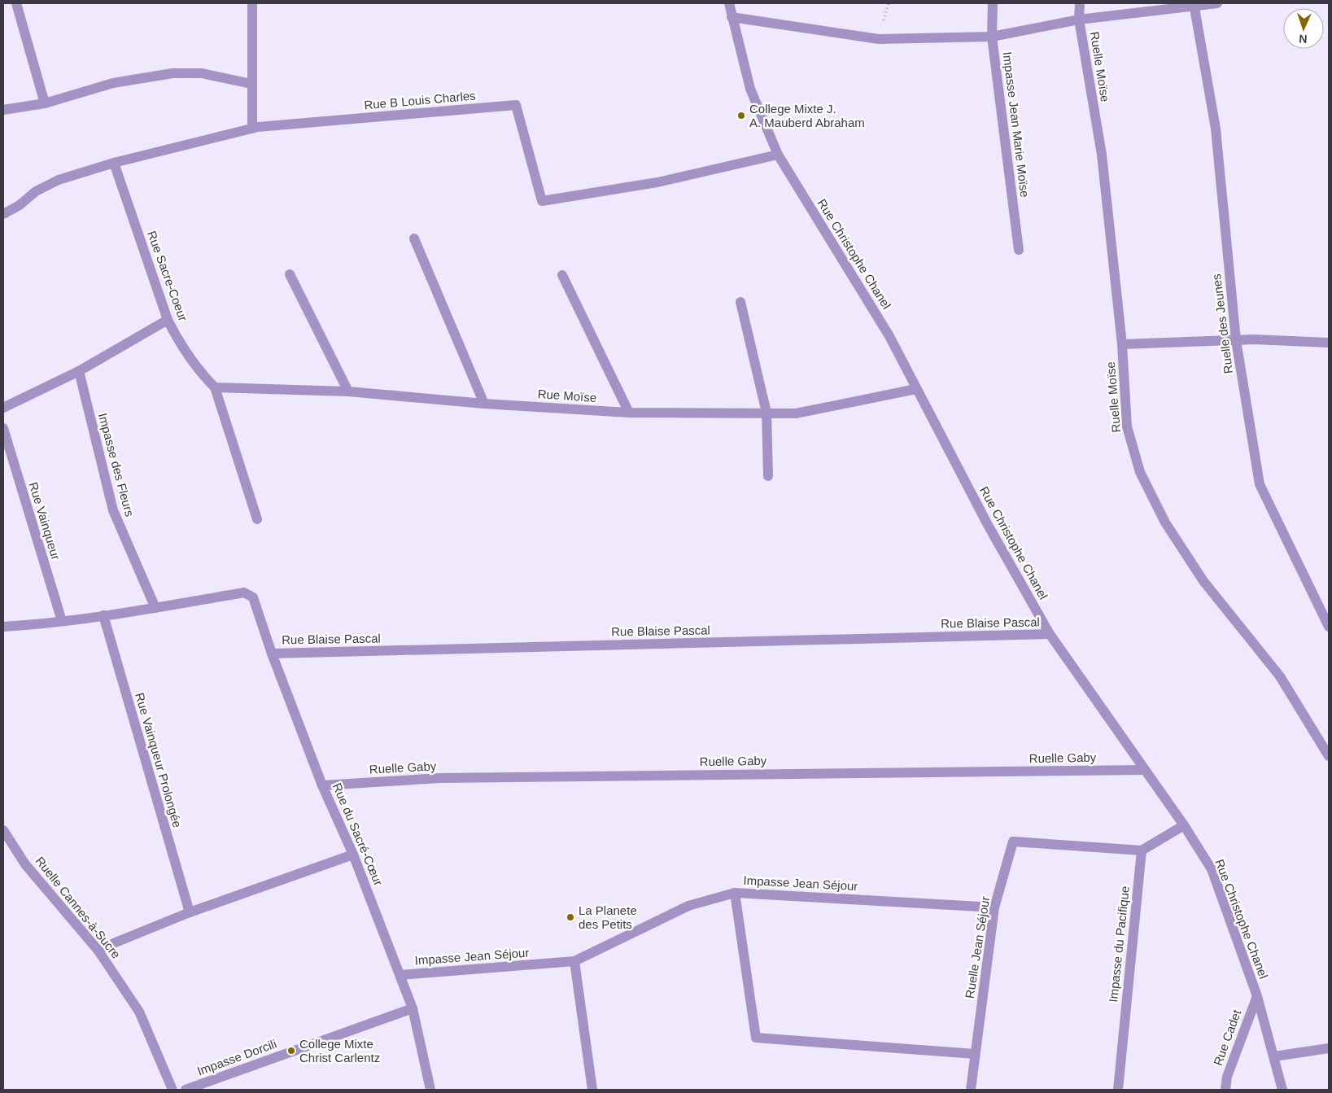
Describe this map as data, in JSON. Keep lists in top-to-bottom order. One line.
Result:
{"streets":{"street":["Ruelle Moïse","Rue B Louis Charles","Impasse Jean Marie Moïse","Rue Christophe Chanel","Rue Sacre-Coeur","Ruelle des Jeunes","Rue Moïse","Impasse des Fleurs","Rue Vainqueur","Rue Blaise Pascal","Ruelle Gaby","Rue Vainqueur Prolongée","Rue du Sacré-Cœur","Impasse Jean Séjour","Ruelle Cannes-à-Sucre","Impasse du Pacifique","Ruelle Jean Séjour","Rue Cadet","Impasse Dorcili"]},"crossings":[["Rue B Louis Charles","Rue Christophe Chanel"],["Rue B Louis Charles","Rue Sacre-Coeur"],["Rue Christophe Chanel","Rue Moïse"],["Rue Christophe Chanel","Rue Blaise Pascal"],["Rue Christophe Chanel","Ruelle Gaby"],["Rue Christophe Chanel","Rue Cadet"],["Rue Sacre-Coeur","Rue Moïse"],["Impasse des Fleurs","Rue du Sacré-Cœur"],["Rue Blaise Pascal","Rue du Sacré-Cœur"],["Ruelle Gaby","Rue du Sacré-Cœur"],["Rue du Sacré-Cœur","Impasse Jean Séjour"],["Rue du Sacré-Cœur","Impasse Dorcili"],["Impasse Jean Séjour","Ruelle Jean Séjour"],["Impasse du Pacifique","Ruelle Jean Séjour"]],"places":["College Mixte J. A. Mauberd Abraham","La Planete des Petits","College Mixte Christ Carlentz"],"north":"bottom"}
